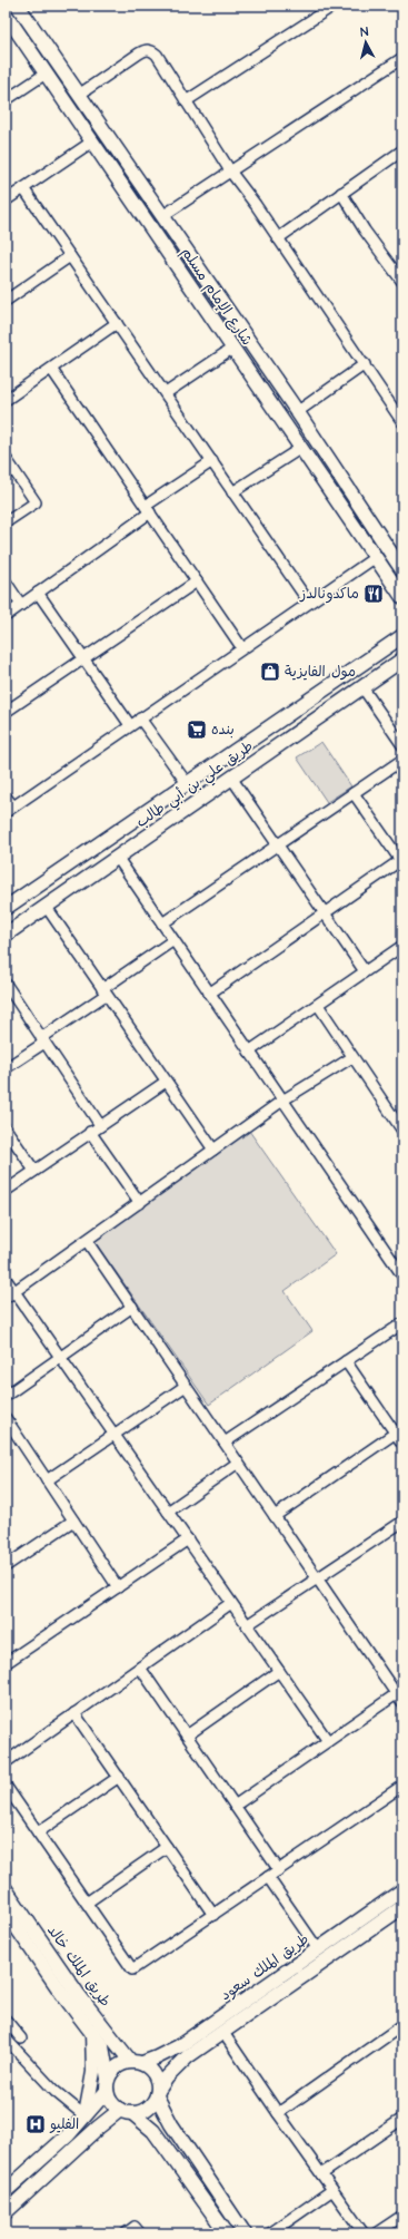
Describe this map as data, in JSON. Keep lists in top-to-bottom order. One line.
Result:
{"streets":{"main road":["شارع الإمام مسلم","طريق علي بن أبي طالب","طريق الملك خالد","طريق الملك سعود"]},"crossings":[["طريق الملك خالد","طريق الملك سعود"]],"places":{"restaurant":["ماكدونالدز"],"shop":["مول الفايزية"],"supermarket":["بنده"],"hospital":["الفليو"]},"north":"top"}
